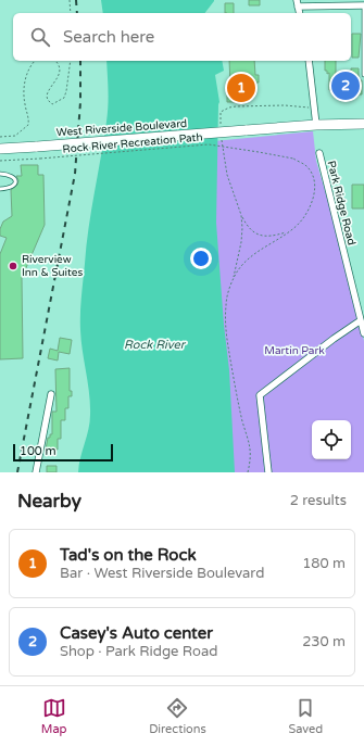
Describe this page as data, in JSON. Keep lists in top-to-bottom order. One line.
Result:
{"streets":{"main road":["West Riverside Boulevard"],"street":["Park Ridge Road"],"path":["Rock River Recreation Path"]},"water":["Rock River"],"parks":["Martin Park"],"places":["Riverview Inn & Suites"],"scale_bar":"100 m","page":{"search":"Search here","pins":["2","1"],"scale":"100 m","heading":["Nearby","2 results"],"list":[{"mark":"1","name":"Tad's on the Rock","note":"Bar · West Riverside Boulevard","value":"180 m"},{"mark":"2","name":"Casey's Auto center","note":"Shop · Park Ridge Road","value":"230 m"}],"nav":["Map","Directions","Saved"]}}
